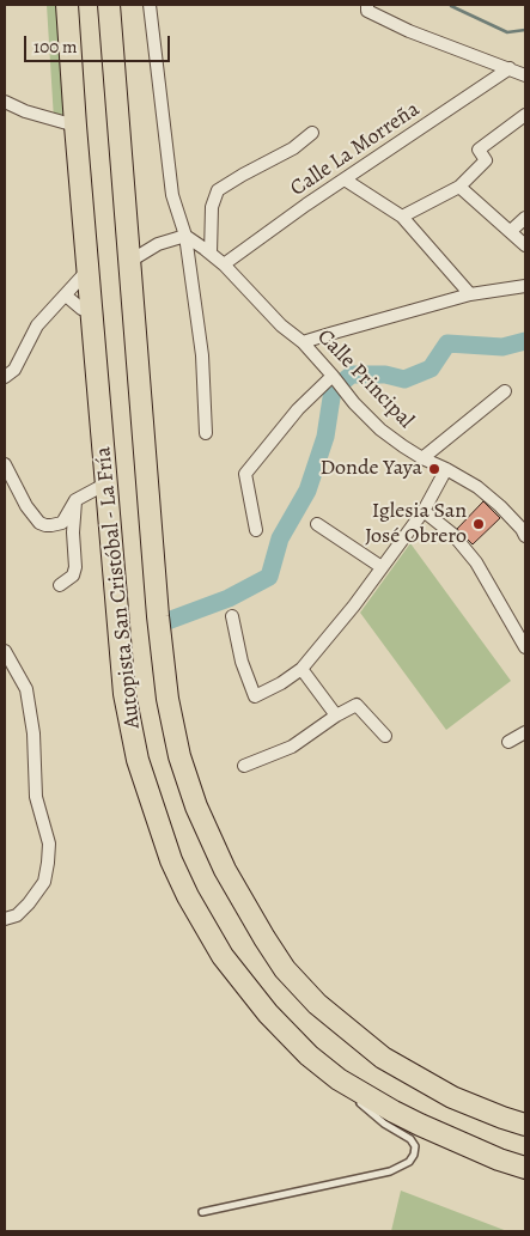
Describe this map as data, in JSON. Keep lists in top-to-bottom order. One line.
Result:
{"streets":{"highway":["Autopista San Cristóbal - La Fría"],"street":["Calle La Morreña","Calle Principal"]},"crossings":[["Calle La Morreña","Calle Principal"]],"places":["Donde Yaya","Iglesia San José Obrero"],"scale_bar":"100 m"}
